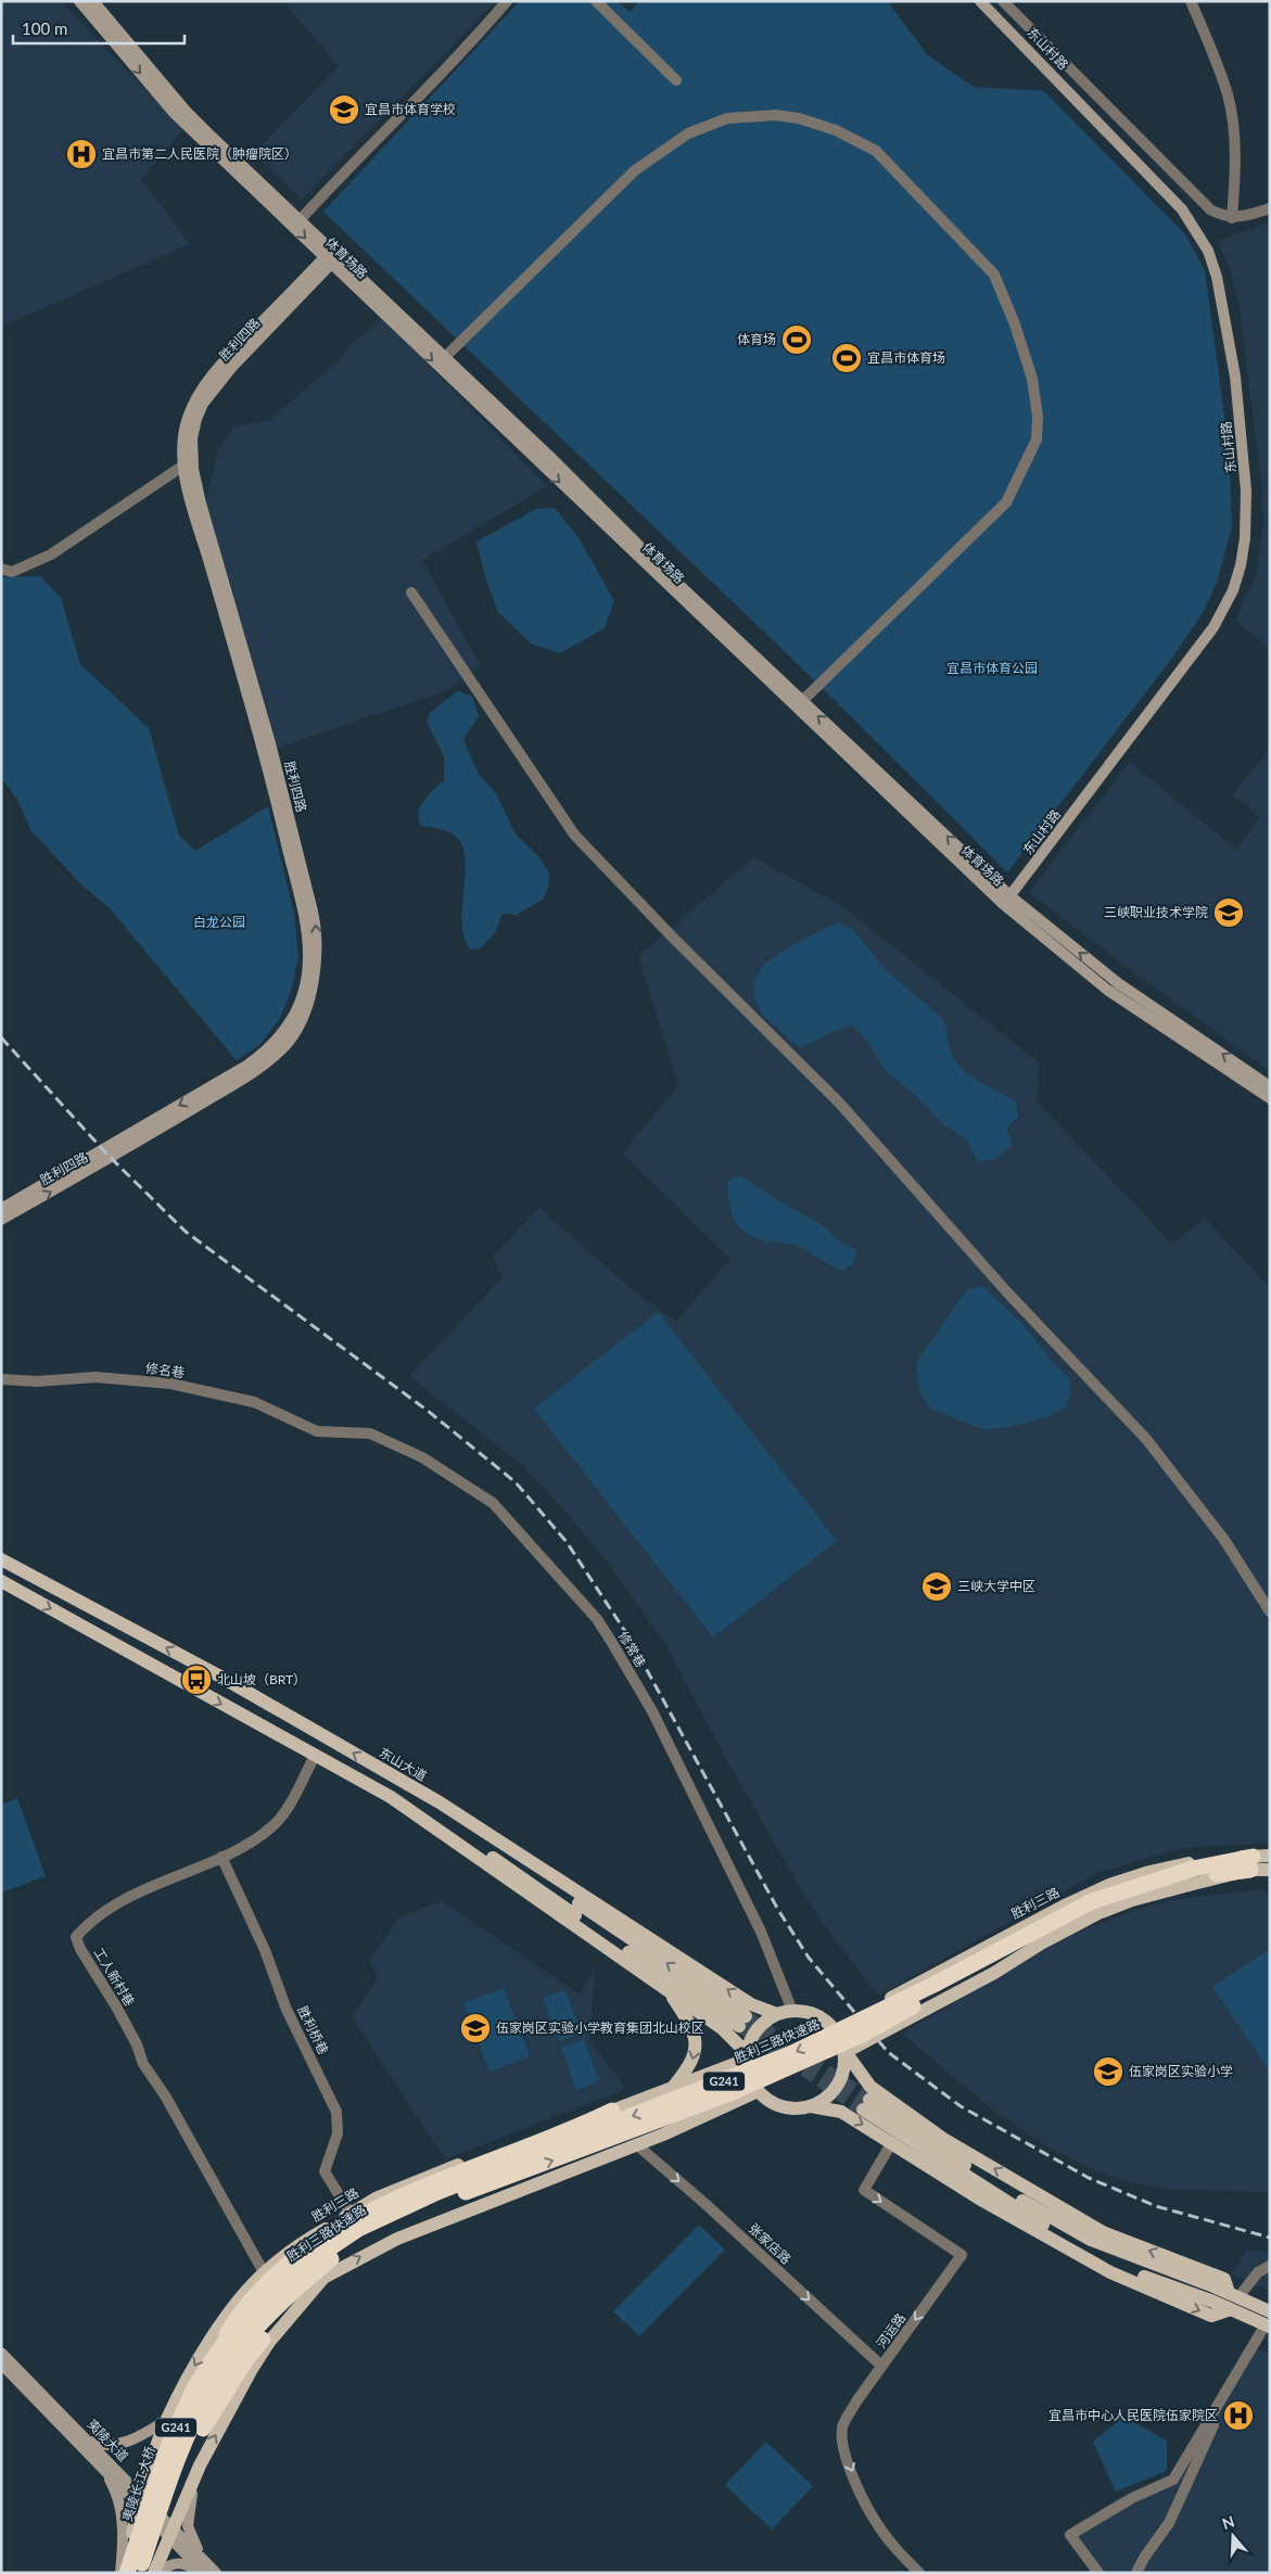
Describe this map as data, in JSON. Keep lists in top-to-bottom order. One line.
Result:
{"streets":{"highway":["胜利三路快速路","G241","夷陵长江大桥"],"main road":["东山村路","体育场路","胜利四路","东山大道","胜利三路","夷陵大道"],"street":["修名巷","修常巷","工人新村巷","胜利桥巷","张家店路","河运路"]},"crossings":[["东山村路","体育场路"],["体育场路","胜利四路"],["修名巷","修常巷"],["修常巷","东山大道"],["修常巷","胜利三路"],["东山大道","胜利三路"],["胜利三路","工人新村巷"],["胜利三路","胜利桥巷"],["胜利三路","胜利三路快速路"],["胜利三路","夷陵大道"],["工人新村巷","胜利桥巷"],["胜利三路快速路","夷陵长江大桥"],["张家店路","河运路"]],"one_way":["张家店路"],"parks":["宜昌市体育公园","白龙公园"],"places":{"school or university":["宜昌市体育学校","三峡职业技术学院","三峡大学中区","伍家岗区实验小学教育集团北山校区","伍家岗区实验小学"],"hospital":["宜昌市第二人民医院（肿瘤院区）","宜昌市中心人民医院伍家院区"],"sports":["体育场","宜昌市体育场"],"bus stop":["北山坡（BRT）"]},"scale_bar":"100 m","north":"top"}
